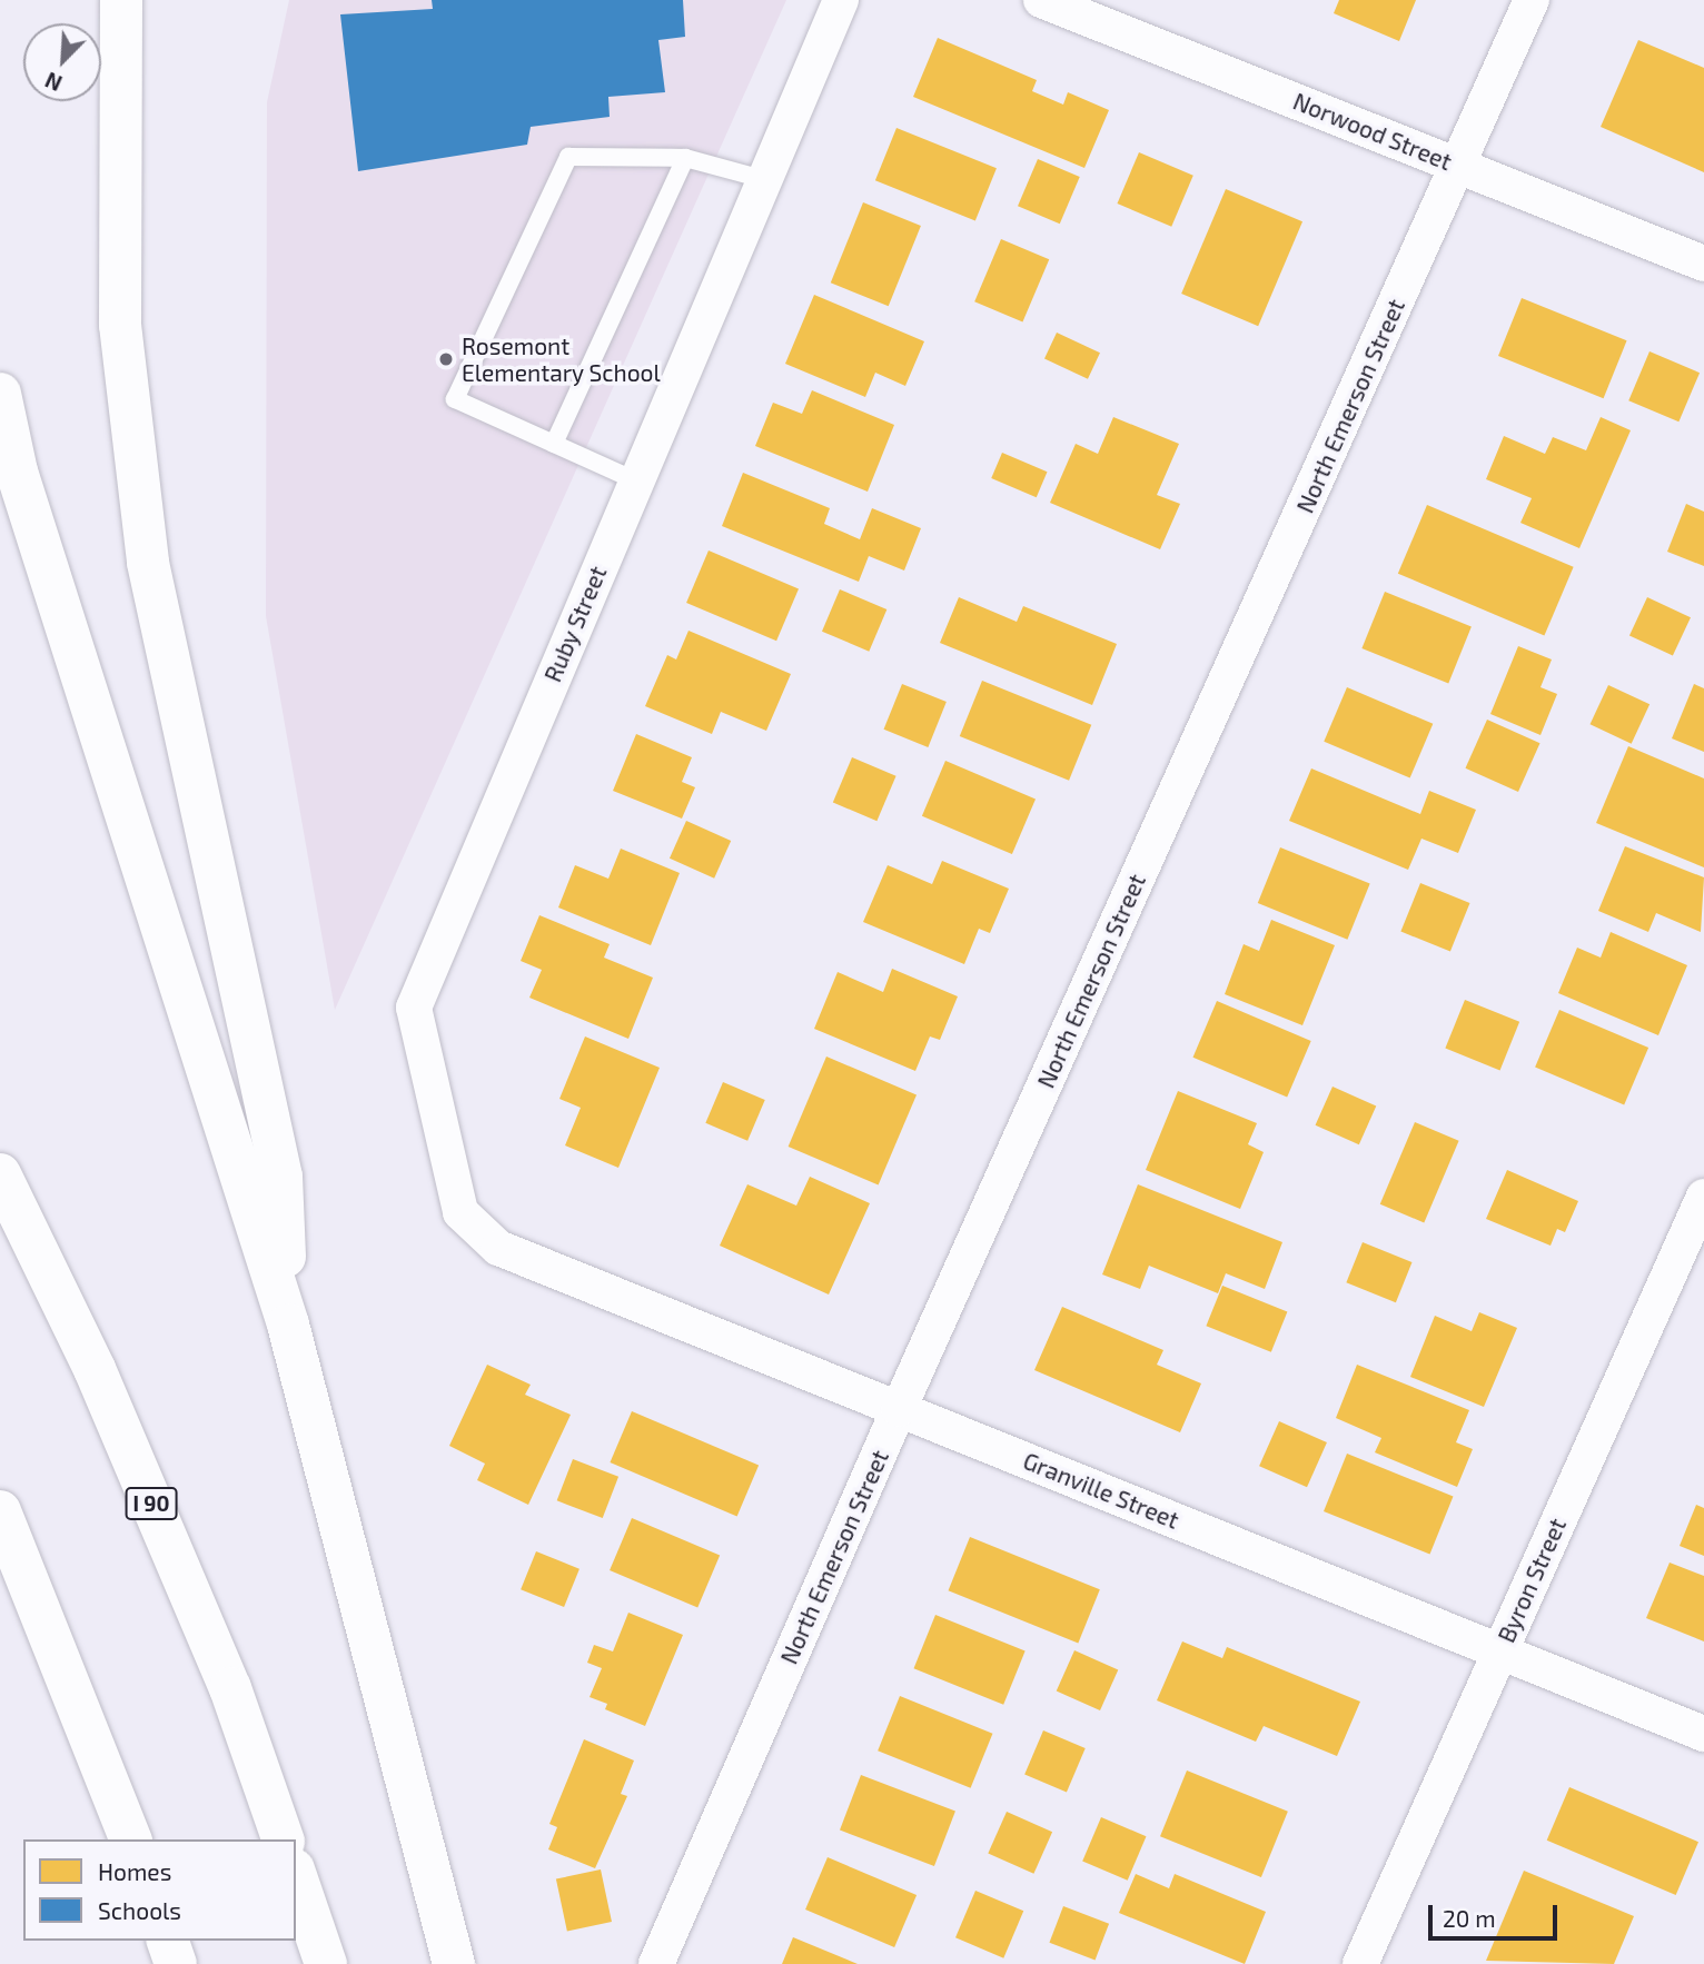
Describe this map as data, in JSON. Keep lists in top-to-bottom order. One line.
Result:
{"streets":{"highway":["I 90"],"street":["Norwood Street","North Emerson Street","Ruby Street","Granville Street","Byron Street"]},"crossings":[["Norwood Street","North Emerson Street"],["North Emerson Street","Granville Street"],["Ruby Street","Granville Street"],["Granville Street","Byron Street"]],"places":["Rosemont Elementary School"],"legend":["Homes","Schools"],"scale_bar":"20 m","north":"bottom left"}
